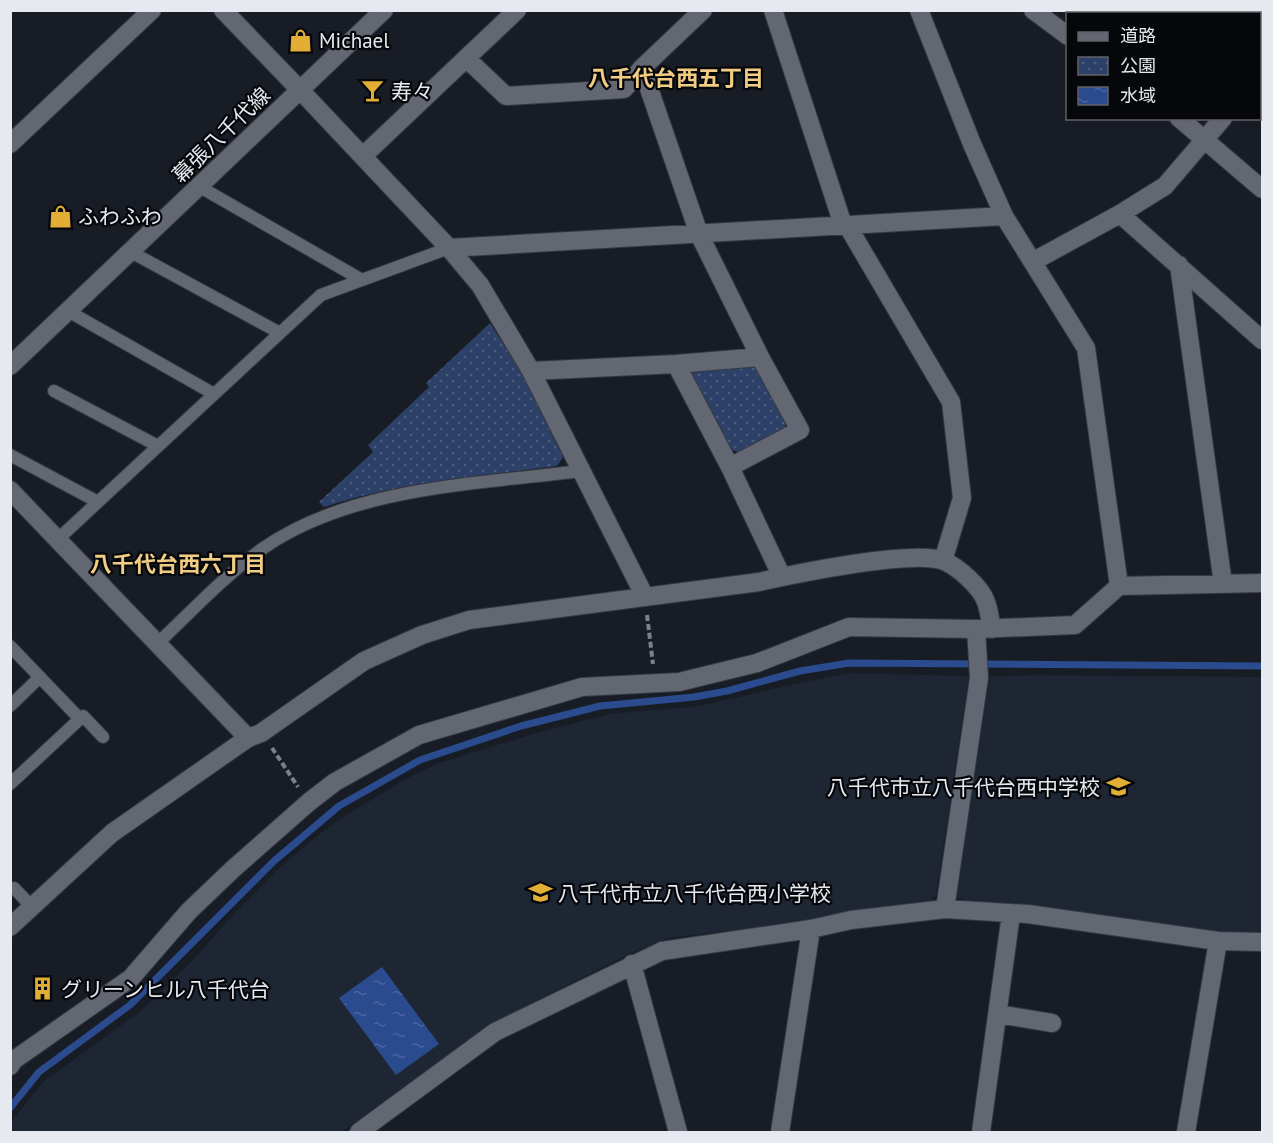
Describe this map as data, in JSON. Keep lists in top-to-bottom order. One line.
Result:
{"streets":{"street":["幕張八千代線"]},"districts":["八千代台西五丁目","八千代台西六丁目"],"places":{"shop":["Michael","ふわふわ"],"bar":["寿々"],"school or university":["八千代市立八千代台西中学校","八千代市立八千代台西小学校"],"building":["グリーンヒル八千代台"]},"legend":["道路","公園","水域"]}
